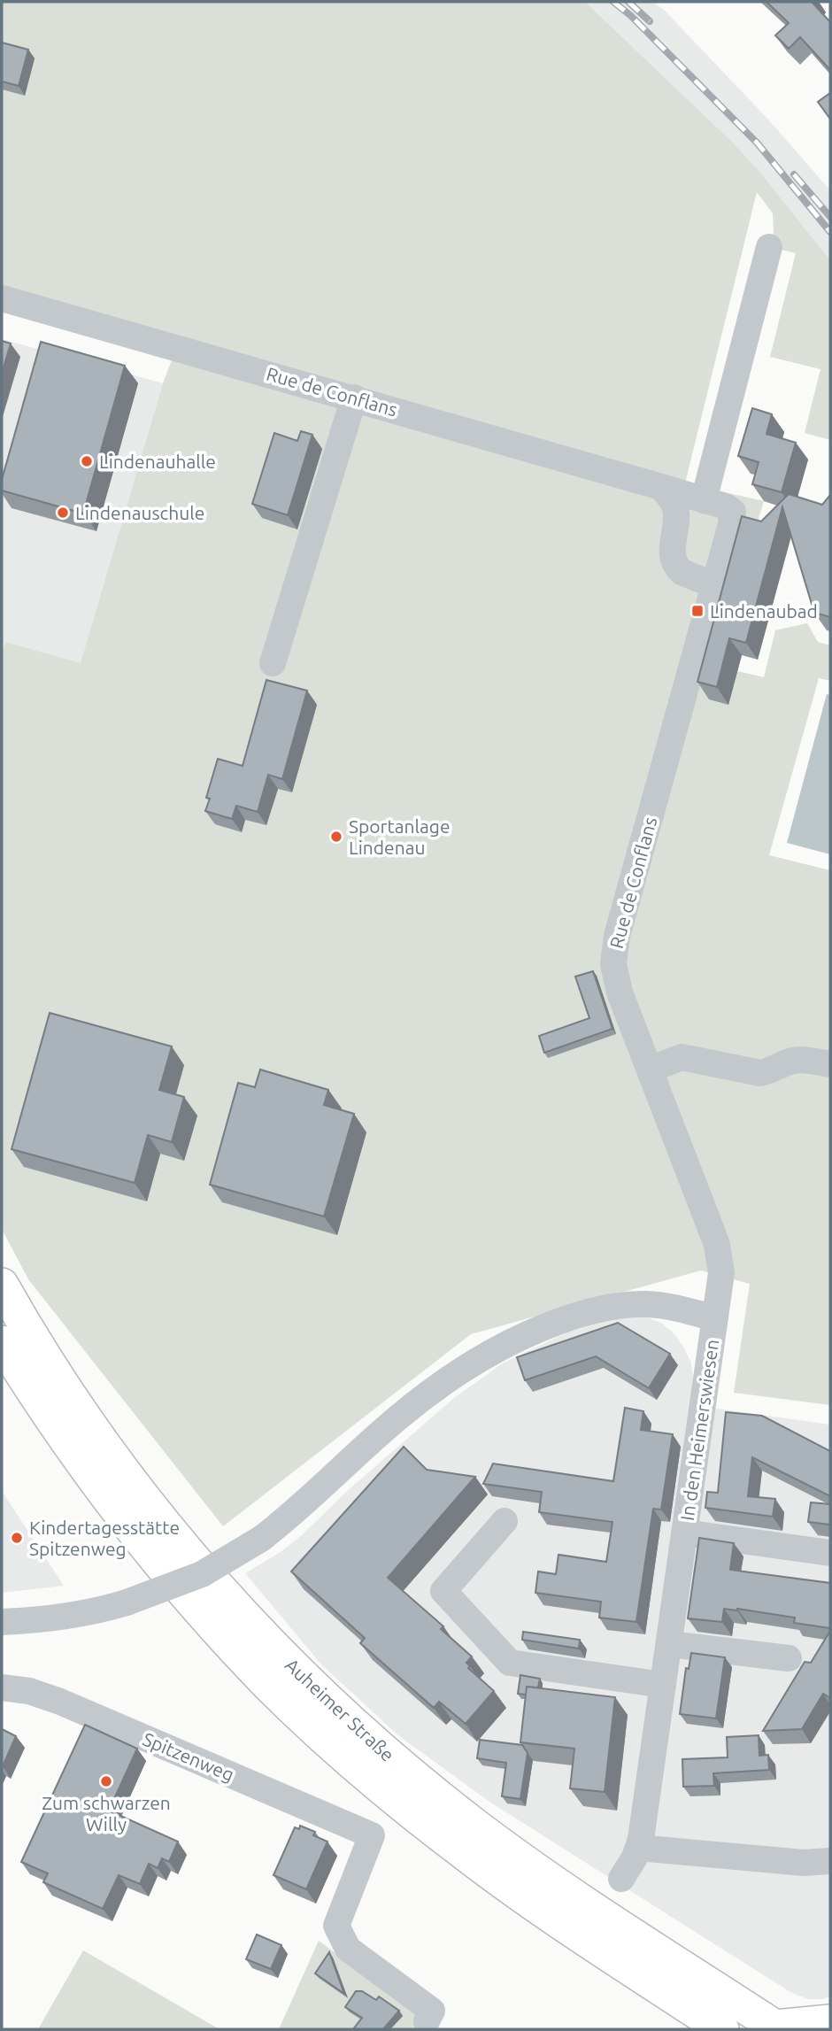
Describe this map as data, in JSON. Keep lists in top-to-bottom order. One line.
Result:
{"streets":{"main road":["Auheimer Straße"],"street":["Rue de Conflans","In den Heimerswiesen","Spitzenweg"]},"crossings":[["Rue de Conflans","In den Heimerswiesen"]],"places":{"other":["Lindenauhalle","Lindenauschule","Sportanlage Lindenau","Kindertagesstätte Spitzenweg","Zum schwarzen Willy"],"transit":["Lindenaubad"]}}
